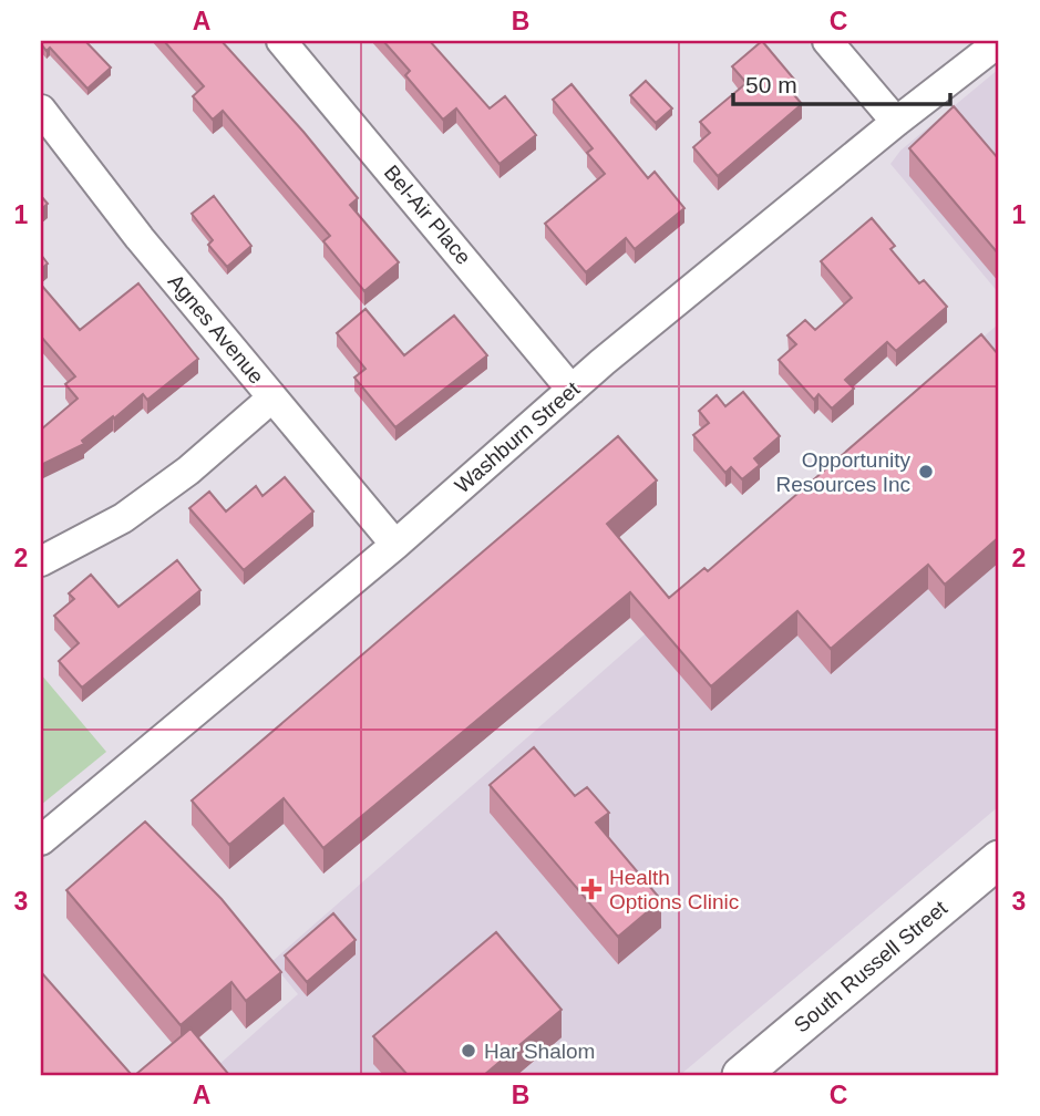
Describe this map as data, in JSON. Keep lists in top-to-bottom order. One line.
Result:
{"streets":{"main road":["South Russell Street"],"street":["Bel-Air Place","Agnes Avenue","Washburn Street"]},"crossings":[["Bel-Air Place","Washburn Street"],["Agnes Avenue","Washburn Street"]],"places":{"other":["Opportunity Resources Inc","Har Shalom"],"health":["Health Options Clinic"]},"scale_bar":"50 m","grid":{"columns":["A","B","C"],"rows":["1","2","3"]}}
